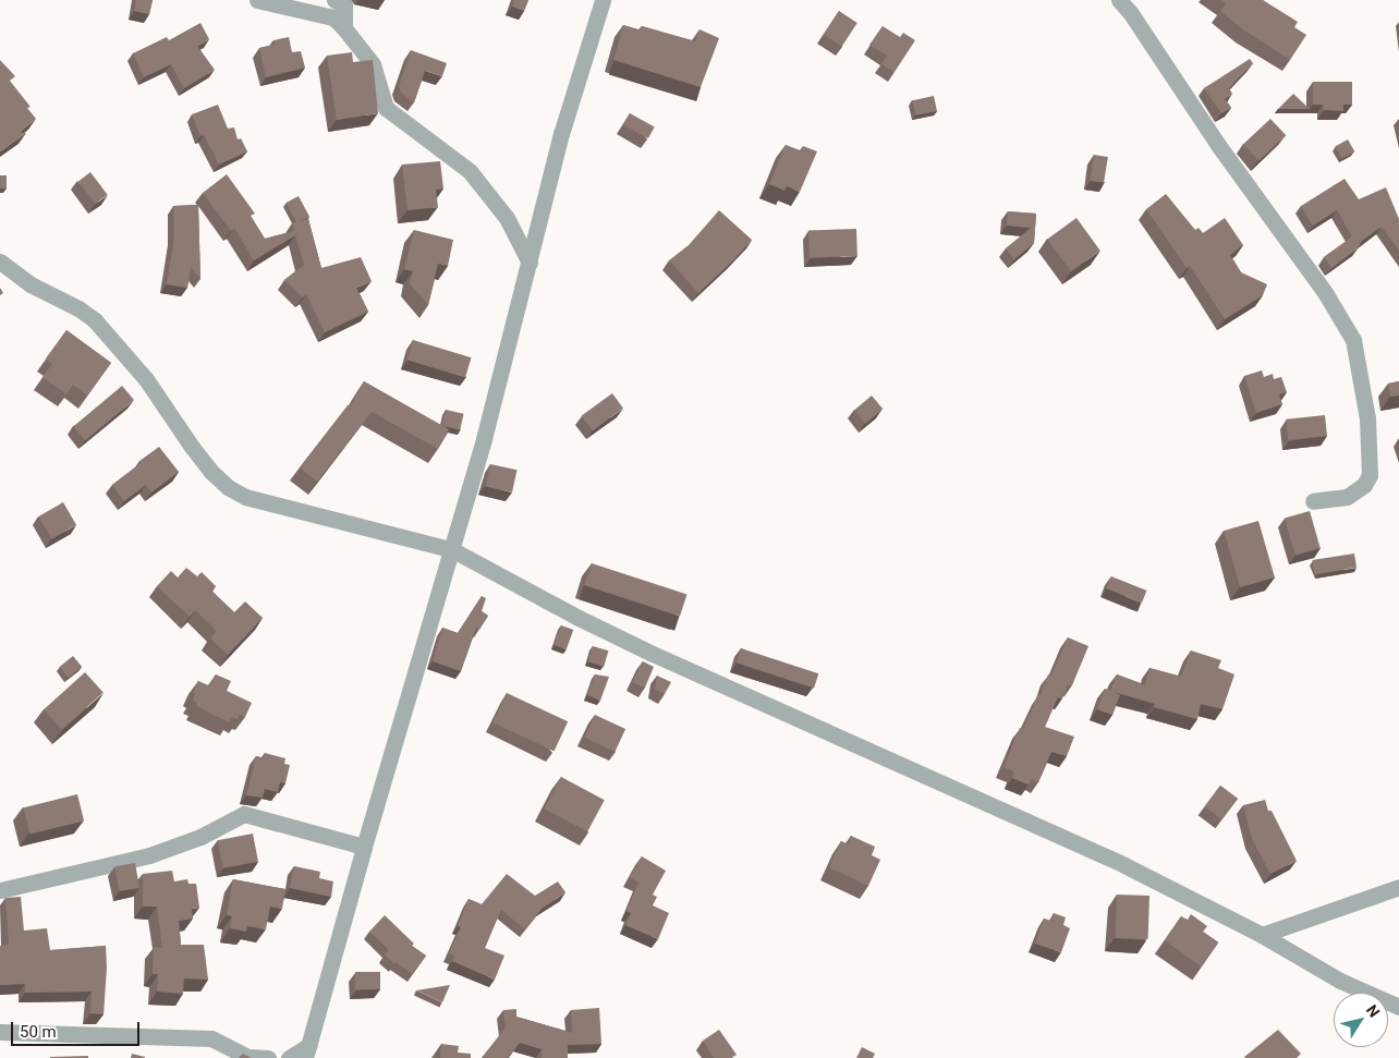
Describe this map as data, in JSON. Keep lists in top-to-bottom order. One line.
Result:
{"scale_bar":"50 m","north":"top right"}
